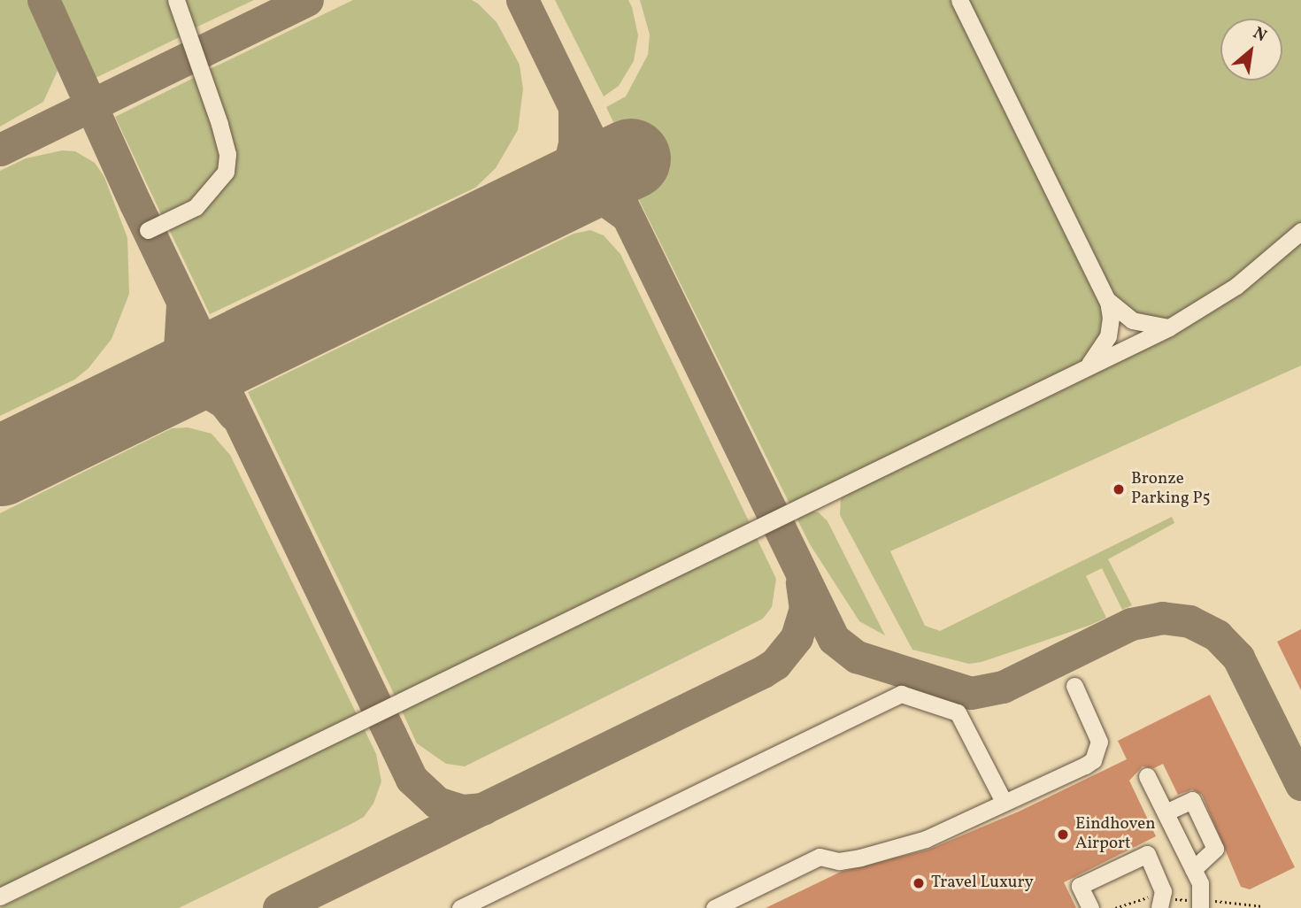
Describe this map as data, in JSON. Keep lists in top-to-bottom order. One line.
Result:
{"places":["Bronze Parking P5","Eindhoven Airport","Travel Luxury"],"north":"top right"}
